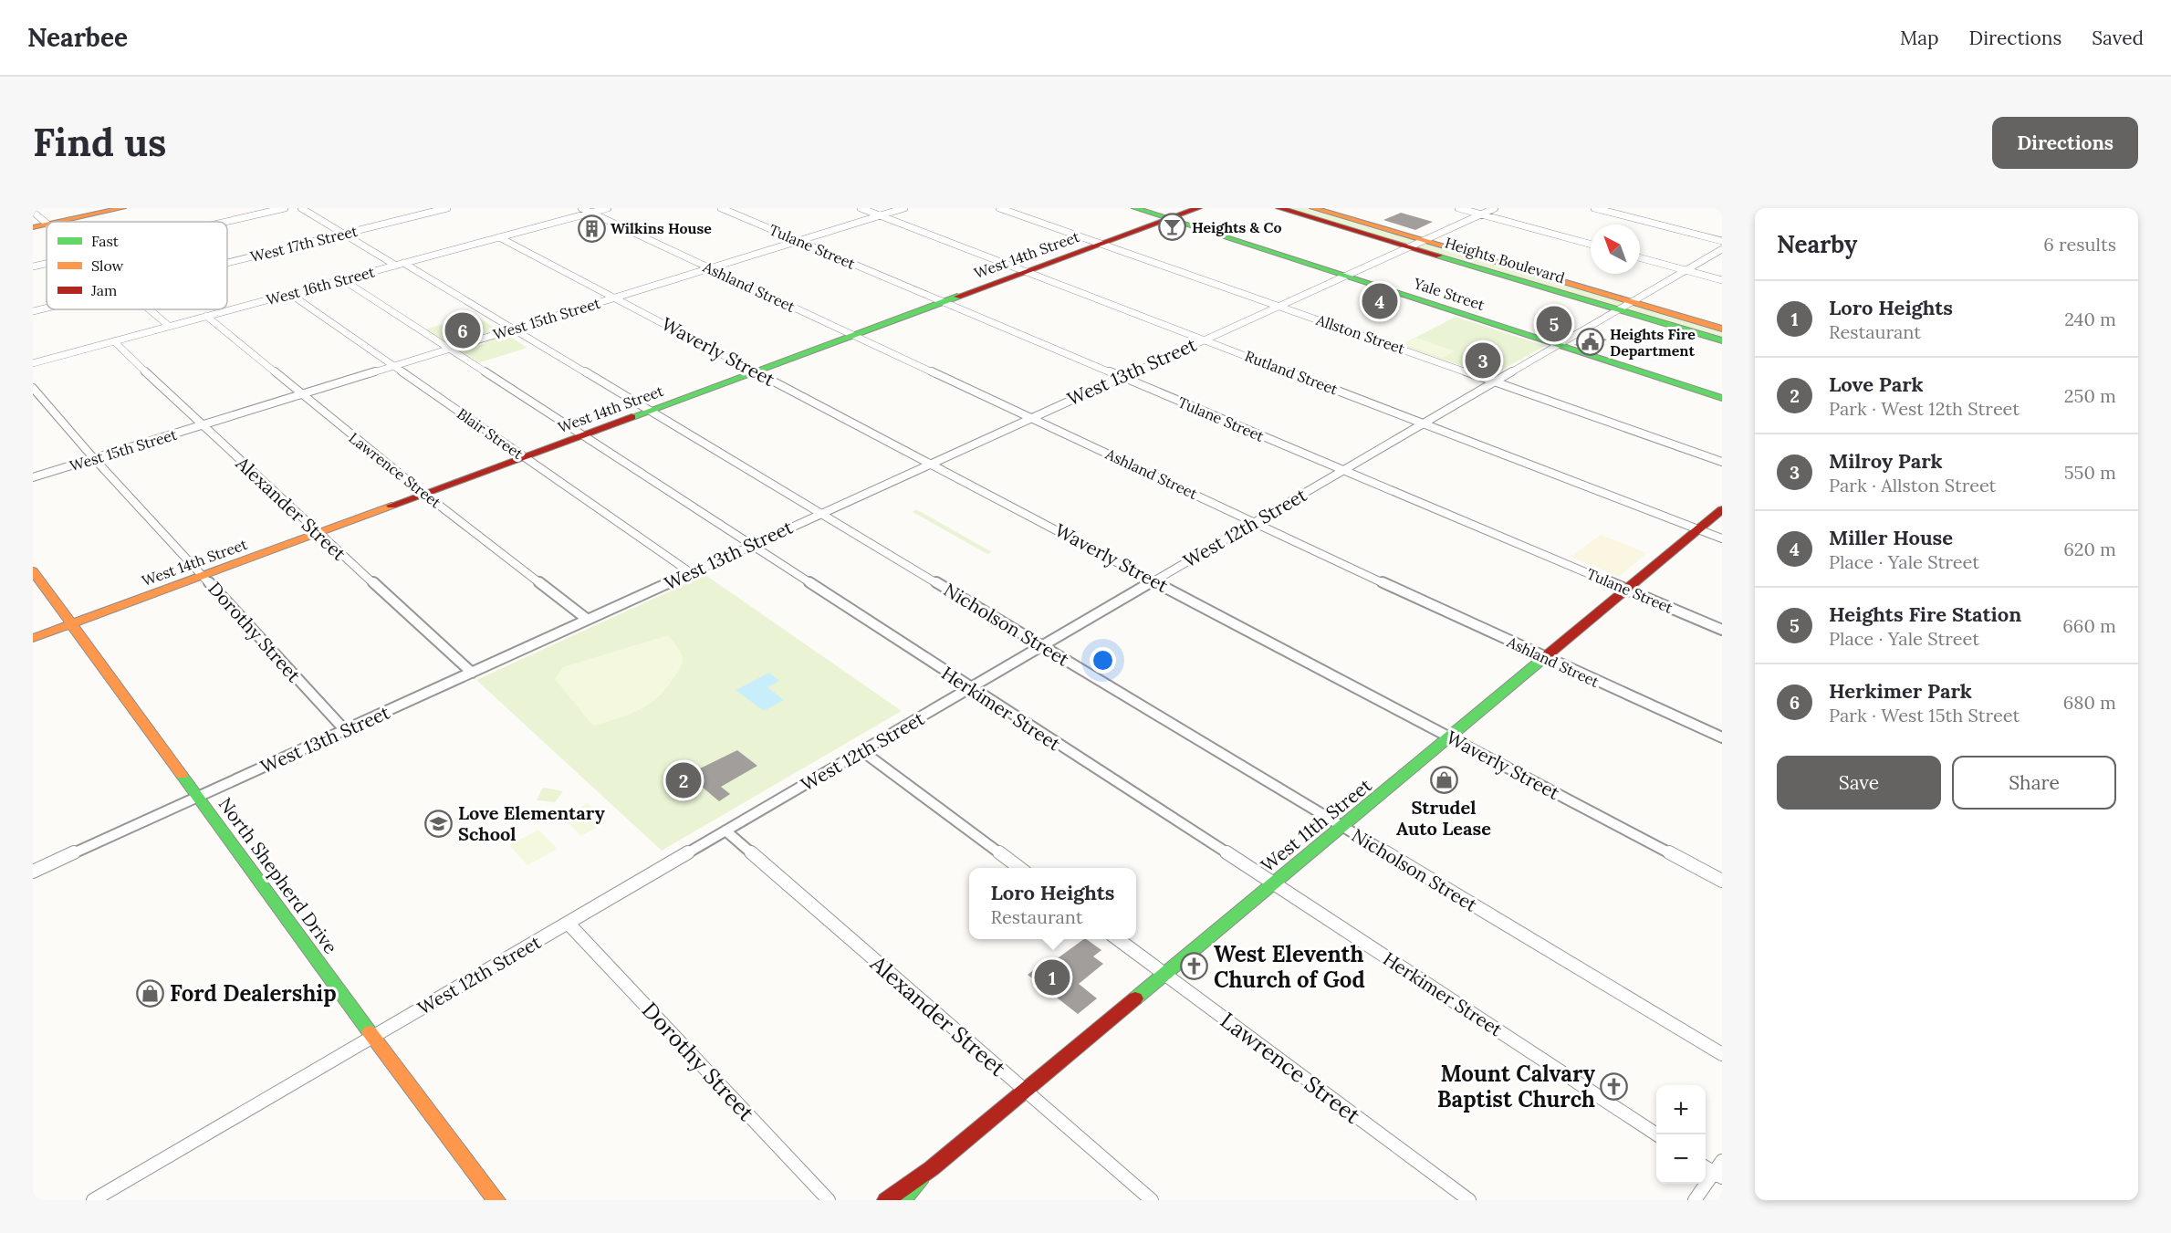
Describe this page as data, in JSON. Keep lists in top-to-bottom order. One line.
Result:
{"streets":{"main road":["West 14th Street","Heights Boulevard","Yale Street","West 11th Street","North Shepherd Drive"],"street":["West 17th Street","Tulane Street","West 16th Street","Ashland Street","West 15th Street","Allston Street","Waverly Street","West 13th Street","Rutland Street","Blair Street","Lawrence Street","Alexander Street","West 12th Street","Nicholson Street","Dorothy Street","Herkimer Street"]},"crossings":[["West 17th Street","Nicholson Street"],["Tulane Street","West 14th Street"],["Tulane Street","West 15th Street"],["Tulane Street","West 13th Street"],["Tulane Street","West 12th Street"],["Tulane Street","West 11th Street"],["West 14th Street","Ashland Street"],["West 14th Street","Yale Street"],["West 14th Street","Allston Street"],["West 14th Street","Waverly Street"],["West 14th Street","Rutland Street"],["West 14th Street","Blair Street"],["West 14th Street","Lawrence Street"],["West 14th Street","Alexander Street"],["West 14th Street","Nicholson Street"],["West 14th Street","Dorothy Street"],["West 14th Street","Herkimer Street"],["West 14th Street","North Shepherd Drive"],["Heights Boulevard","West 13th Street"],["Heights Boulevard","West 12th Street"],["West 16th Street","Ashland Street"],["West 16th Street","Waverly Street"],["West 16th Street","Blair Street"],["West 16th Street","Lawrence Street"],["West 16th Street","Alexander Street"],["West 16th Street","Nicholson Street"],["West 16th Street","Herkimer Street"],["Ashland Street","West 15th Street"],["Ashland Street","West 13th Street"],["Ashland Street","West 12th Street"],["Ashland Street","West 11th Street"],["Yale Street","West 13th Street"],["Yale Street","West 12th Street"],["West 15th Street","Waverly Street"],["West 15th Street","Rutland Street"],["West 15th Street","Blair Street"],["West 15th Street","Lawrence Street"],["West 15th Street","Alexander Street"],["West 15th Street","Nicholson Street"],["West 15th Street","Dorothy Street"],["West 15th Street","Herkimer Street"],["Allston Street","West 13th Street"],["Allston Street","West 12th Street"],["Waverly Street","West 13th Street"],["Waverly Street","West 12th Street"],["Waverly Street","West 11th Street"],["West 13th Street","Rutland Street"],["West 13th Street","Blair Street"],["West 13th Street","Lawrence Street"],["West 13th Street","Alexander Street"],["West 13th Street","Nicholson Street"],["West 13th Street","Dorothy Street"],["West 13th Street","Herkimer Street"],["West 13th Street","North Shepherd Drive"],["Rutland Street","West 12th Street"],["Rutland Street","West 11th Street"],["Lawrence Street","West 11th Street"],["Alexander Street","West 12th Street"],["Alexander Street","West 11th Street"],["West 12th Street","Nicholson Street"],["West 12th Street","Dorothy Street"],["West 12th Street","Herkimer Street"],["West 12th Street","North Shepherd Drive"],["Nicholson Street","West 11th Street"],["Herkimer Street","West 11th Street"]],"places":{"bar":["Heights & Co"],"building":["Wilkins House"],"public building":["Heights Fire Department"],"shop":["Strudel Auto Lease","Ford Dealership"],"school or university":["Love Elementary School"],"church":["West Eleventh Church of God","Mount Calvary Baptist Church"]},"legend":["Fast","Slow","Jam"],"north":"top left","page":{"header":"Nearbee","nav":["Map","Directions","Saved"],"buttons":["Directions",["Save","Share"]],"title":"Find us","heading":["Nearby","6 results"],"list":[{"mark":"1","name":"Loro Heights","note":"Restaurant","value":"240 m"},{"mark":"2","name":"Love Park","note":"Park · West 12th Street","value":"250 m"},{"mark":"3","name":"Milroy Park","note":"Park · Allston Street","value":"550 m"},{"mark":"4","name":"Miller House","note":"Place · Yale Street","value":"620 m"},{"mark":"5","name":"Heights Fire Station","note":"Place · Yale Street","value":"660 m"},{"mark":"6","name":"Herkimer Park","note":"Park · West 15th Street","value":"680 m"}],"pins":["4","5","6","3","2","1"],"popup":["Loro Heights","Restaurant"],"map_buttons":["+","−"]}}
